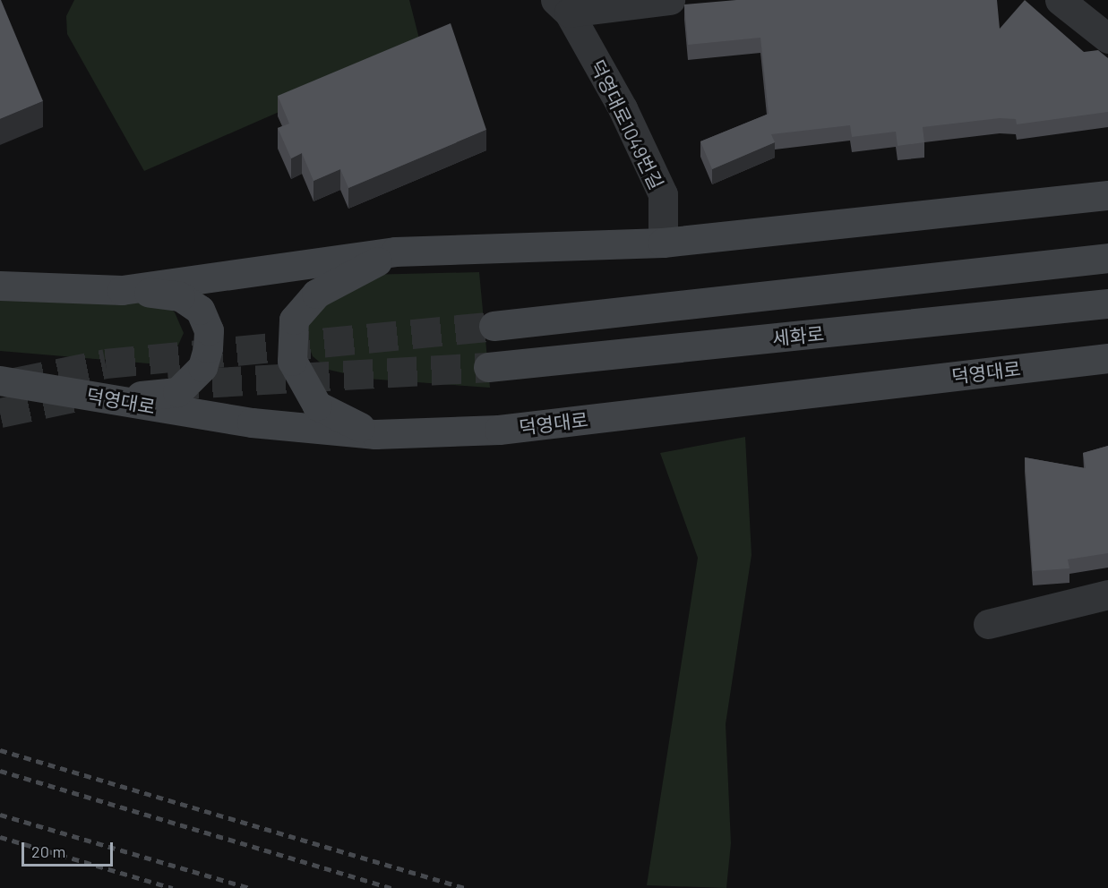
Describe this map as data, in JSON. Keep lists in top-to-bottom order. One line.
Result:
{"streets":{"main road":["세화로","덕영대로"],"street":["덕영대로1049번길"]},"scale_bar":"20 m"}
